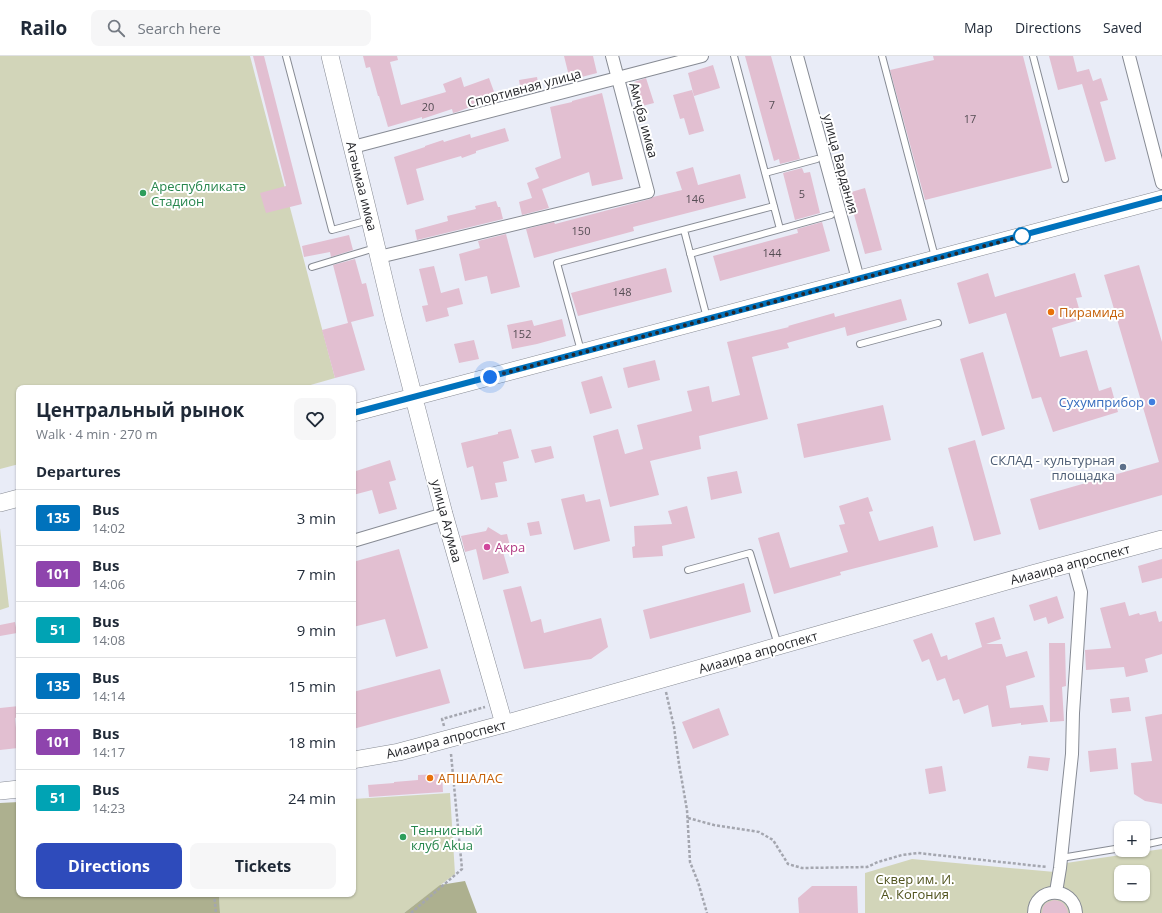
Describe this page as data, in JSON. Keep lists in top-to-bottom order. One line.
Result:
{"streets":{"main road":["Агәымаа имҩа","улица Агумаа","Аиааира апроспект"],"street":["Спортивная улица","Амҷба имҩа","улица Вардания"]},"crossings":[["Спортивная улица","Амҷба имҩа"],["Спортивная улица","Агәымаа имҩа"],["Амҷба имҩа","Агәымаа имҩа"],["Агәымаа имҩа","улица Агумаа"],["улица Агумаа","Аиааира апроспект"]],"parks":["Сквер им. И. А. Когония"],"places":["Ареспубликатә Стадион","Пирамида","Сухумприбор","СКЛАД - культурная площадка","Акра","АПШАЛАС","Теннисный клуб Akua"],"lines":["bus line 135"],"house_numbers":["7","20","17","5","146","150","144","148","152"],"page":{"header":"Railo","search":"Search here","nav":["Map","Directions","Saved"],"heading":[["Центральный рынок","Walk · 4 min · 270 m"],"Departures"],"list":[{"mark":"135","name":"Bus","note":"14:02","value":"3 min"},{"mark":"101","name":"Bus","note":"14:06","value":"7 min"},{"mark":"51","name":"Bus","note":"14:08","value":"9 min"},{"mark":"135","name":"Bus","note":"14:14","value":"15 min"},{"mark":"101","name":"Bus","note":"14:17","value":"18 min"},{"mark":"51","name":"Bus","note":"14:23","value":"24 min"}],"map_buttons":["+","−"],"buttons":["Directions","Tickets"]}}
